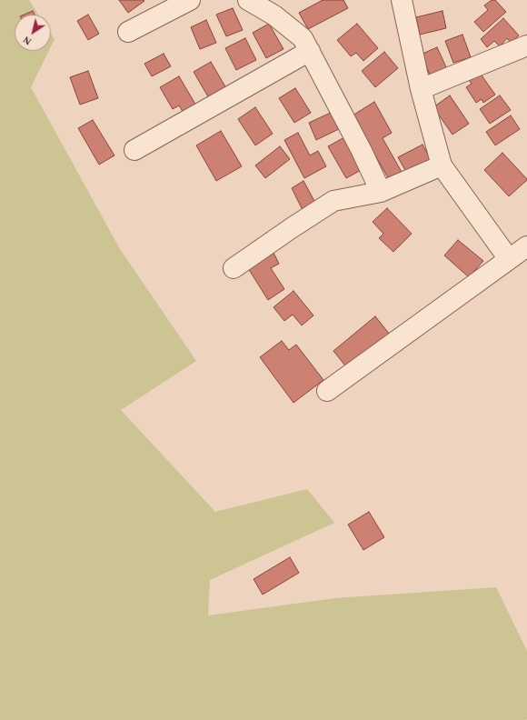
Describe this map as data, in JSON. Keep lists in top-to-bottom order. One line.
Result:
{"north":"bottom left"}
